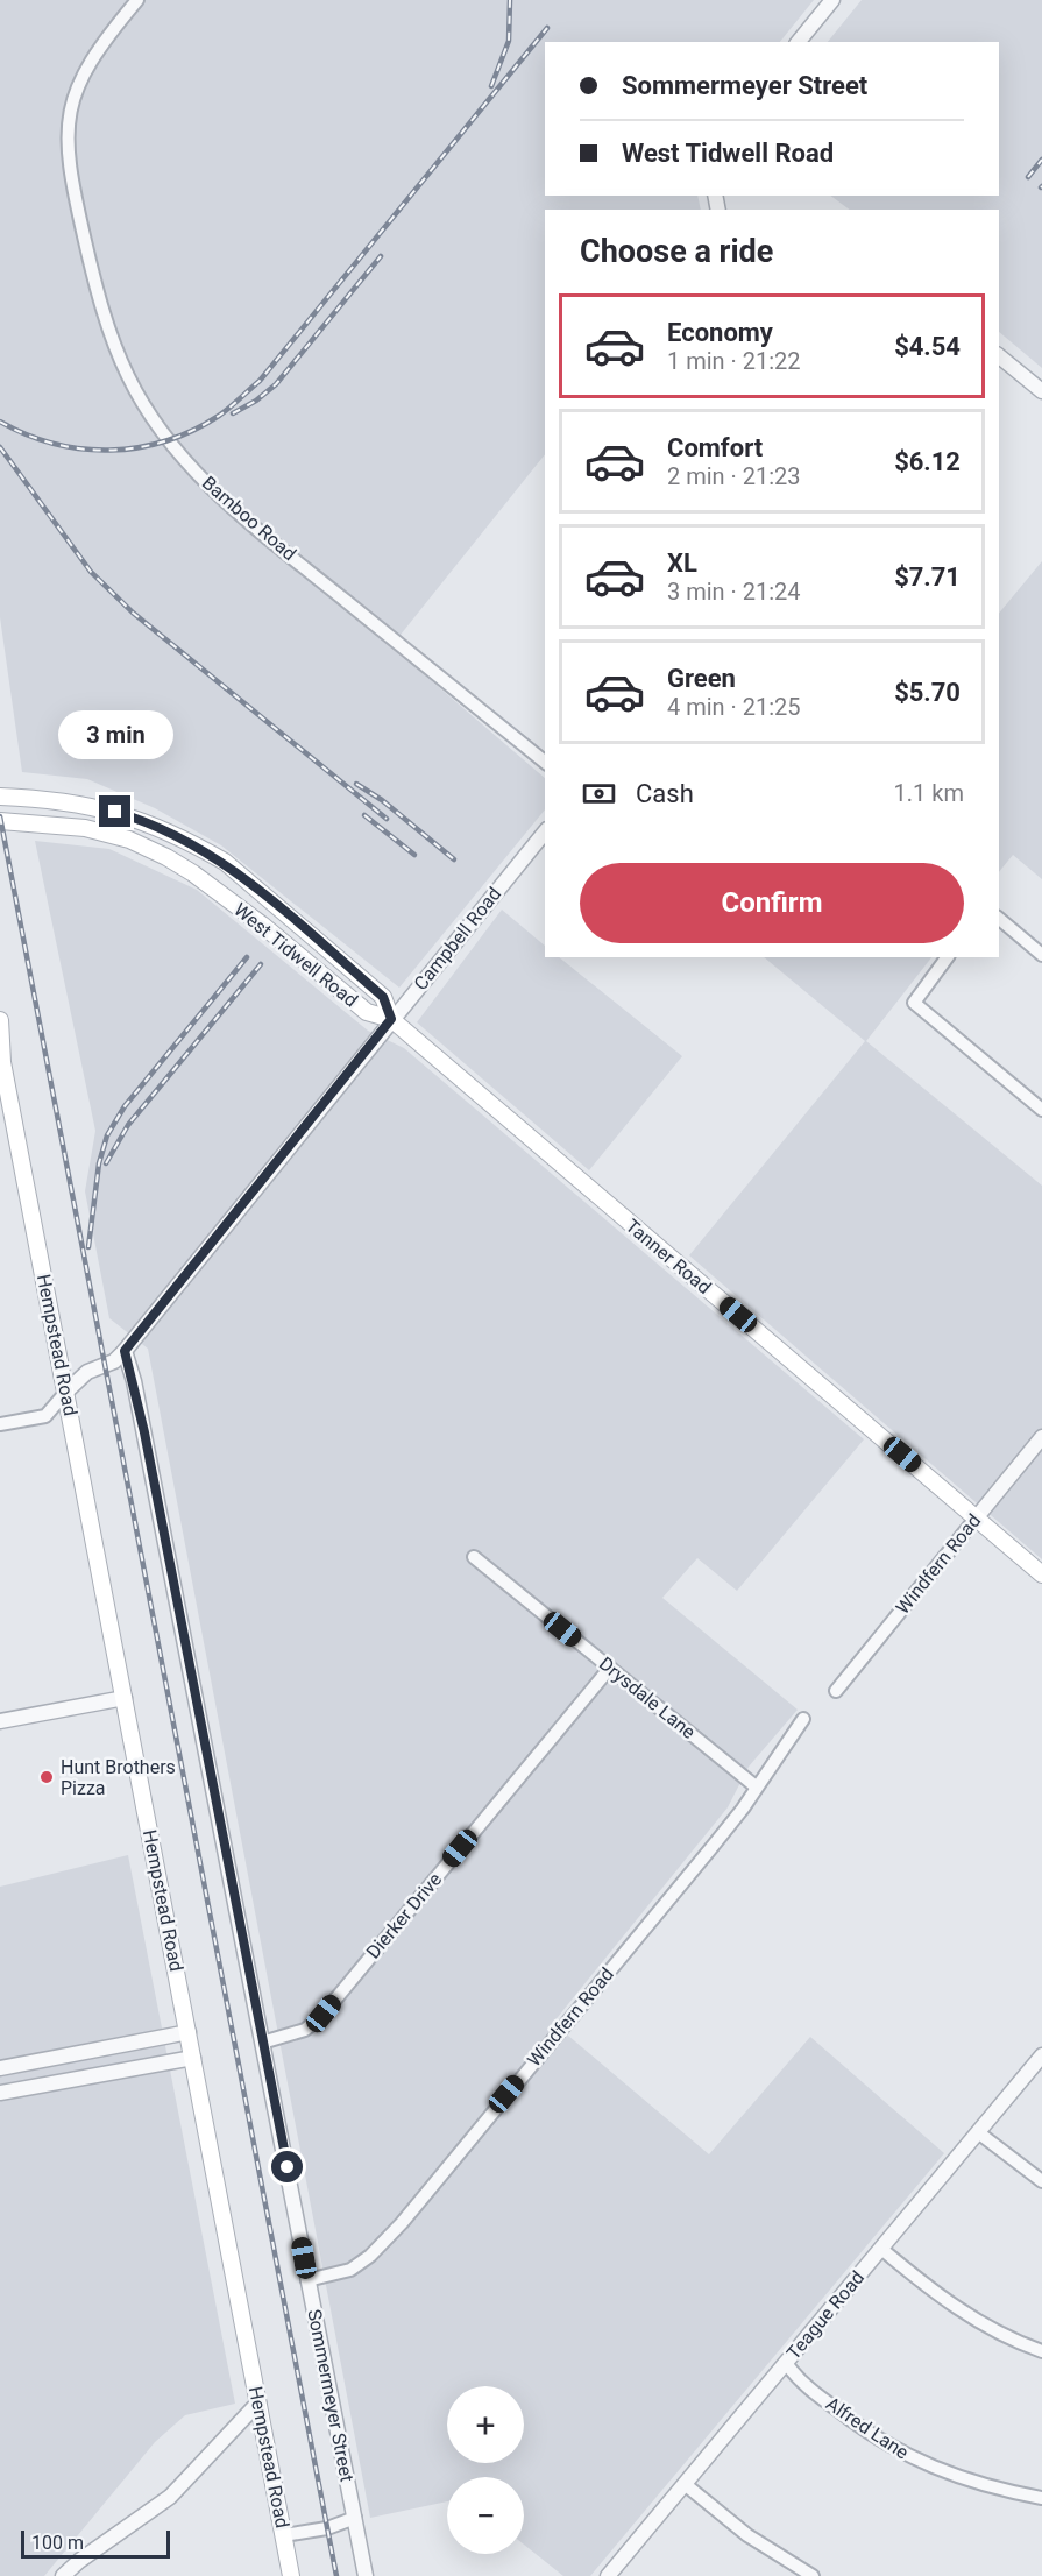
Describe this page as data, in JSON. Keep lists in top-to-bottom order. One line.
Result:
{"streets":{"main road":["West Tidwell Road","Tanner Road","Hempstead Road"],"street":["Bamboo Road","Campbell Road","Windfern Road","Drysdale Lane","Dierker Drive","Teague Road","Sommermeyer Street","Alfred Lane"]},"crossings":[["Campbell Road","West Tidwell Road"],["Campbell Road","Tanner Road"],["Campbell Road","Hempstead Road"],["Campbell Road","Sommermeyer Street"],["West Tidwell Road","Tanner Road"],["Tanner Road","Windfern Road"],["Windfern Road","Drysdale Lane"],["Windfern Road","Sommermeyer Street"],["Drysdale Lane","Dierker Drive"],["Dierker Drive","Sommermeyer Street"],["Teague Road","Alfred Lane"]],"places":["Hunt Brothers Pizza"],"scale_bar":"100 m","page":{"banner":["Sommermeyer Street","West Tidwell Road"],"heading":"Choose a ride","list":[{"name":"Economy","note":"1 min · 21:22","value":"$4.54"},{"name":"Comfort","note":"2 min · 21:23","value":"$6.12"},{"name":"XL","note":"3 min · 21:24","value":"$7.71"},{"name":"Green","note":"4 min · 21:25","value":"$5.70"}],"bubble":"3 min","pay":["Cash","1.1 km"],"buttons":"Confirm","map_buttons":["+","−"],"scale":"100 m"}}
